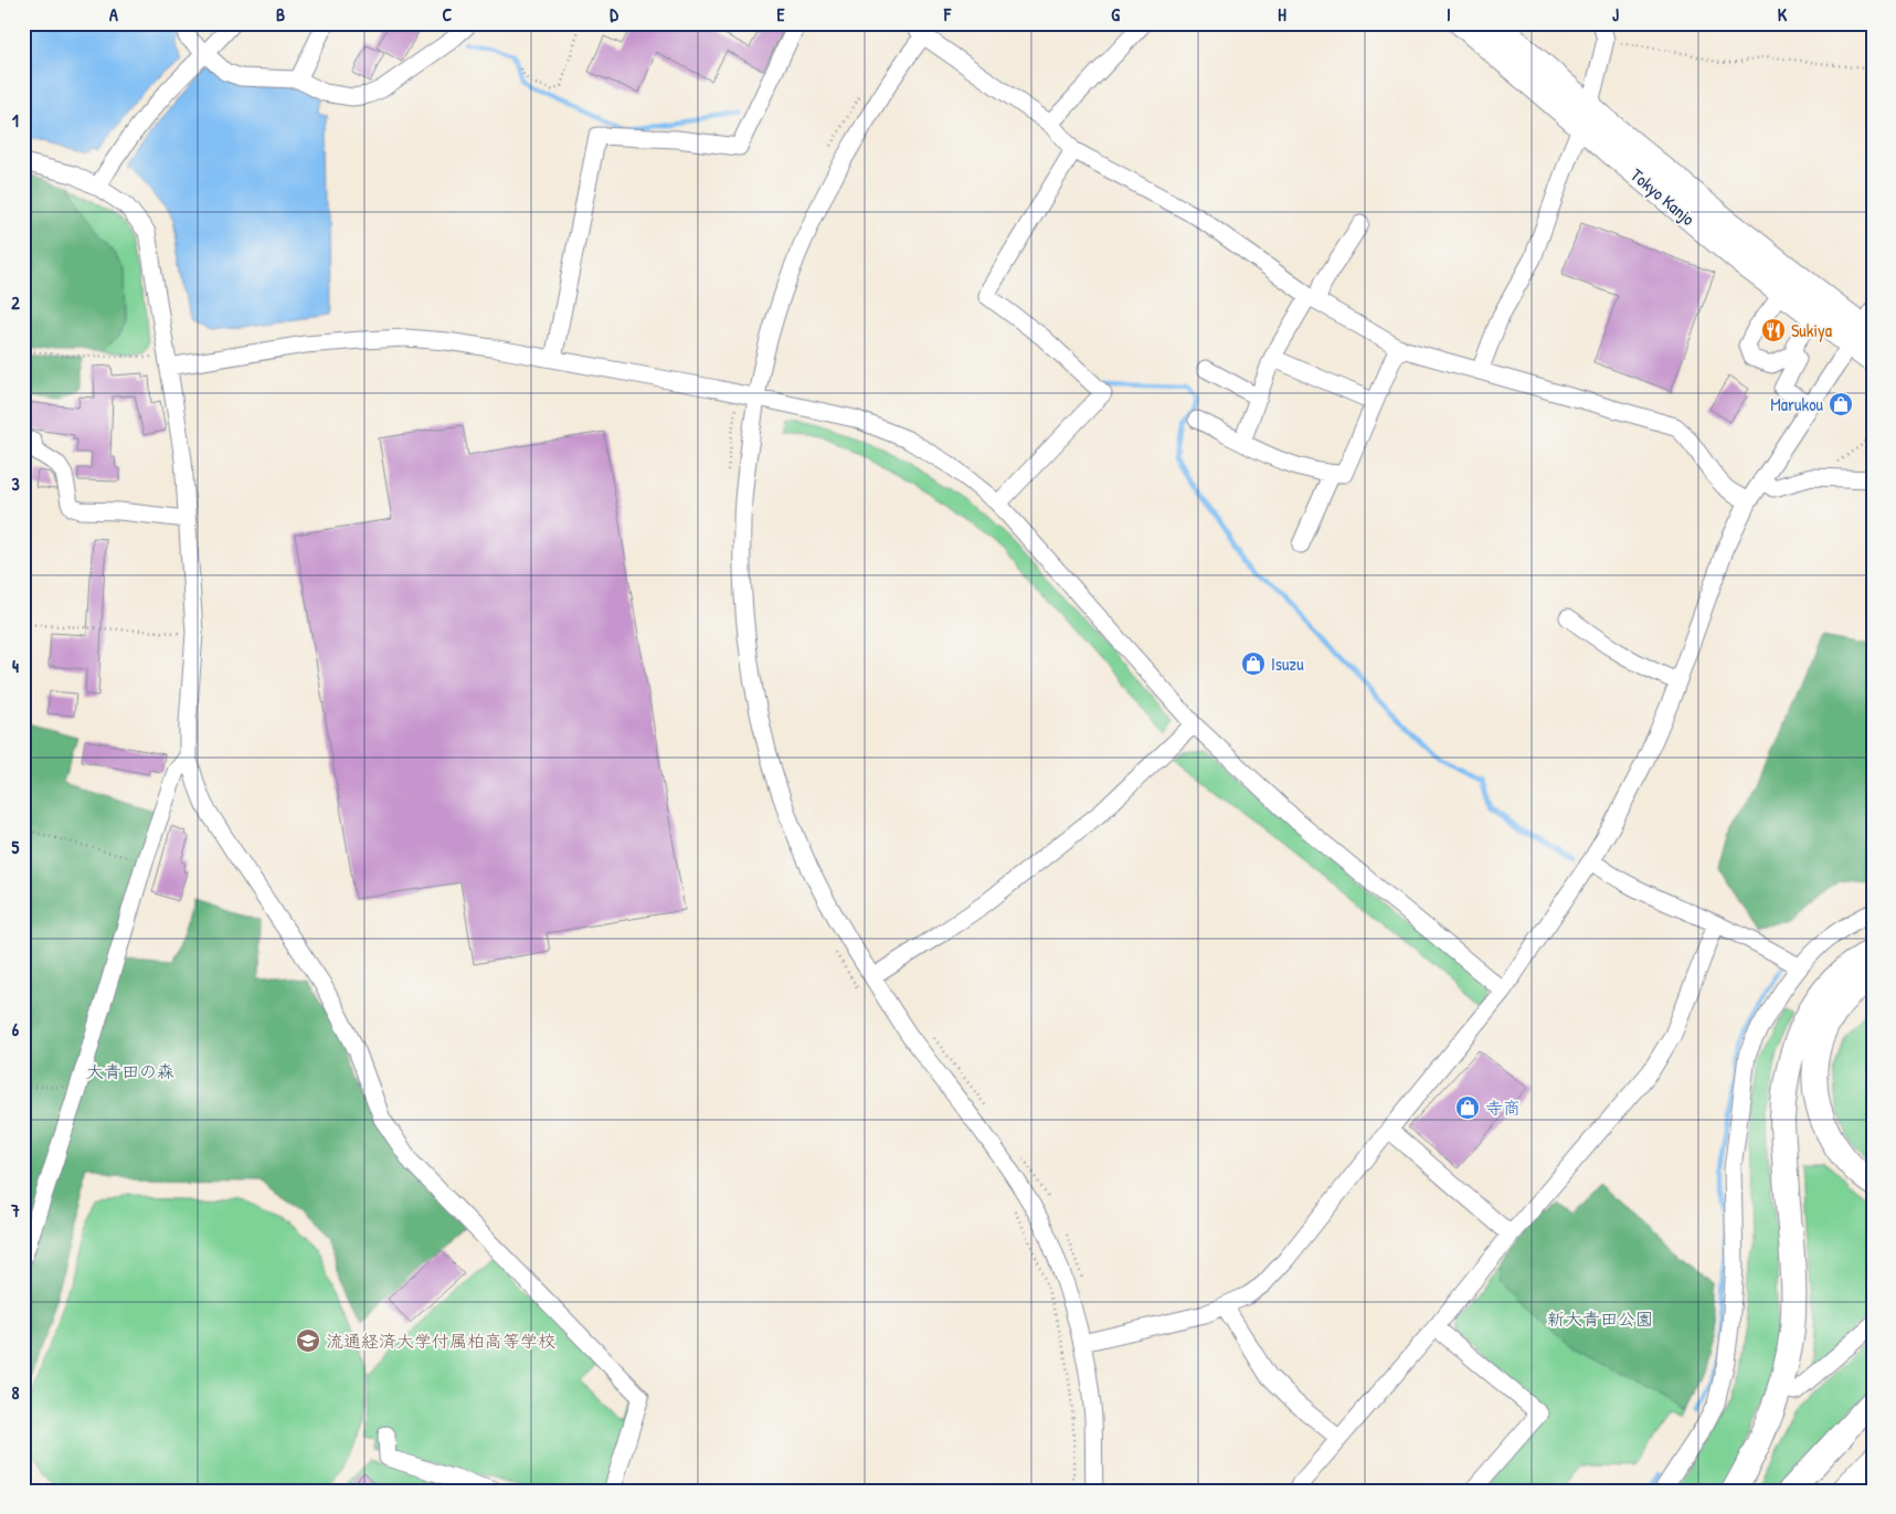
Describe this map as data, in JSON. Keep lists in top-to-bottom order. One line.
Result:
{"streets":{"highway":["Tokyo Kanjo"]},"parks":["大青田の森","新大青田公園"],"places":{"restaurant":["Sukiya"],"shop":["Marukou","Isuzu","寺商"],"school or university":["流通経済大学付属柏高等学校"]},"grid":{"columns":["A","B","C","D","E","F","G","H","I","J","K"],"rows":["1","2","3","4","5","6","7","8"]}}
